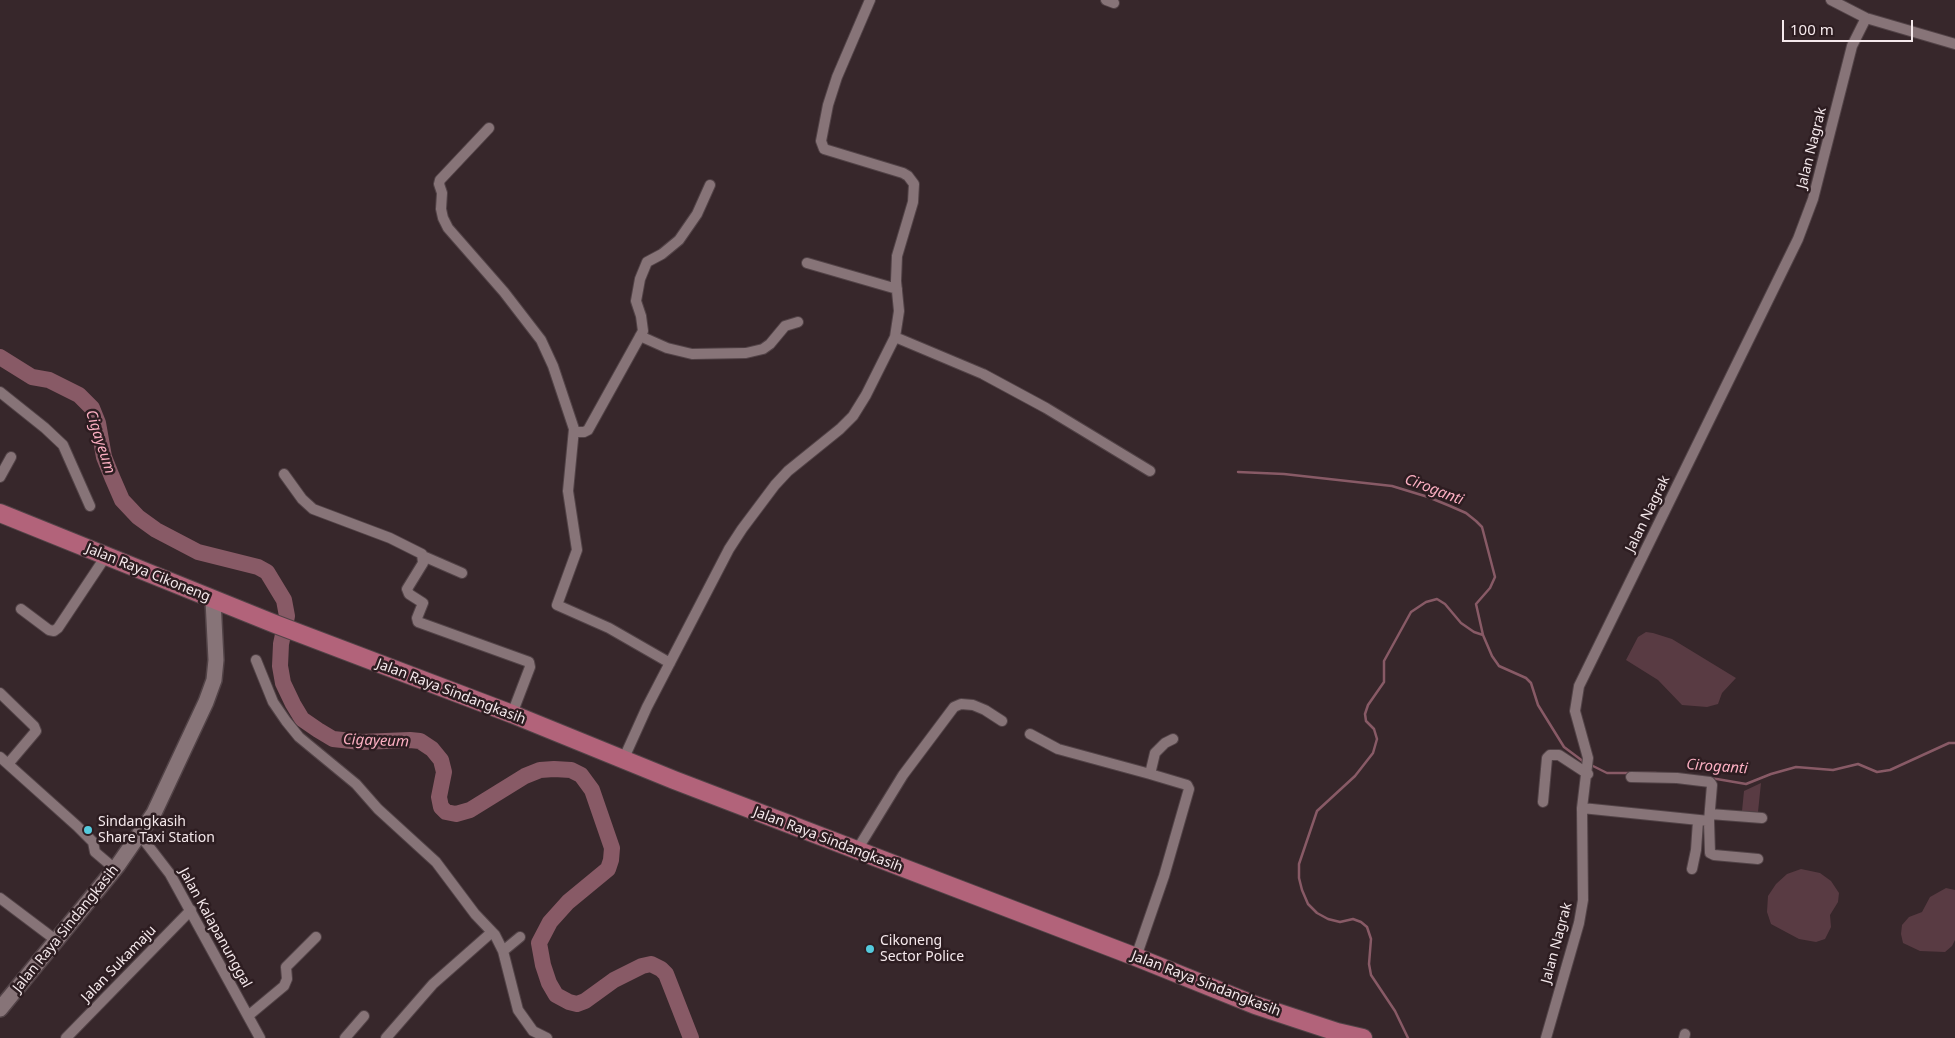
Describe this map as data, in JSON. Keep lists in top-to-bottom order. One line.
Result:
{"streets":{"highway":["Jalan Raya Cikoneng","Jalan Raya Sindangkasih"],"street":["Jalan Nagrak","Jalan Kalapanunggal","Jalan Sukamaju"]},"crossings":[["Jalan Raya Cikoneng","Jalan Raya Sindangkasih"],["Jalan Raya Sindangkasih","Jalan Kalapanunggal"],["Jalan Kalapanunggal","Jalan Sukamaju"]],"water":["Cigayeum","Ciroganti"],"places":["Sindangkasih Share Taxi Station","Cikoneng Sector Police"],"scale_bar":"100 m"}
